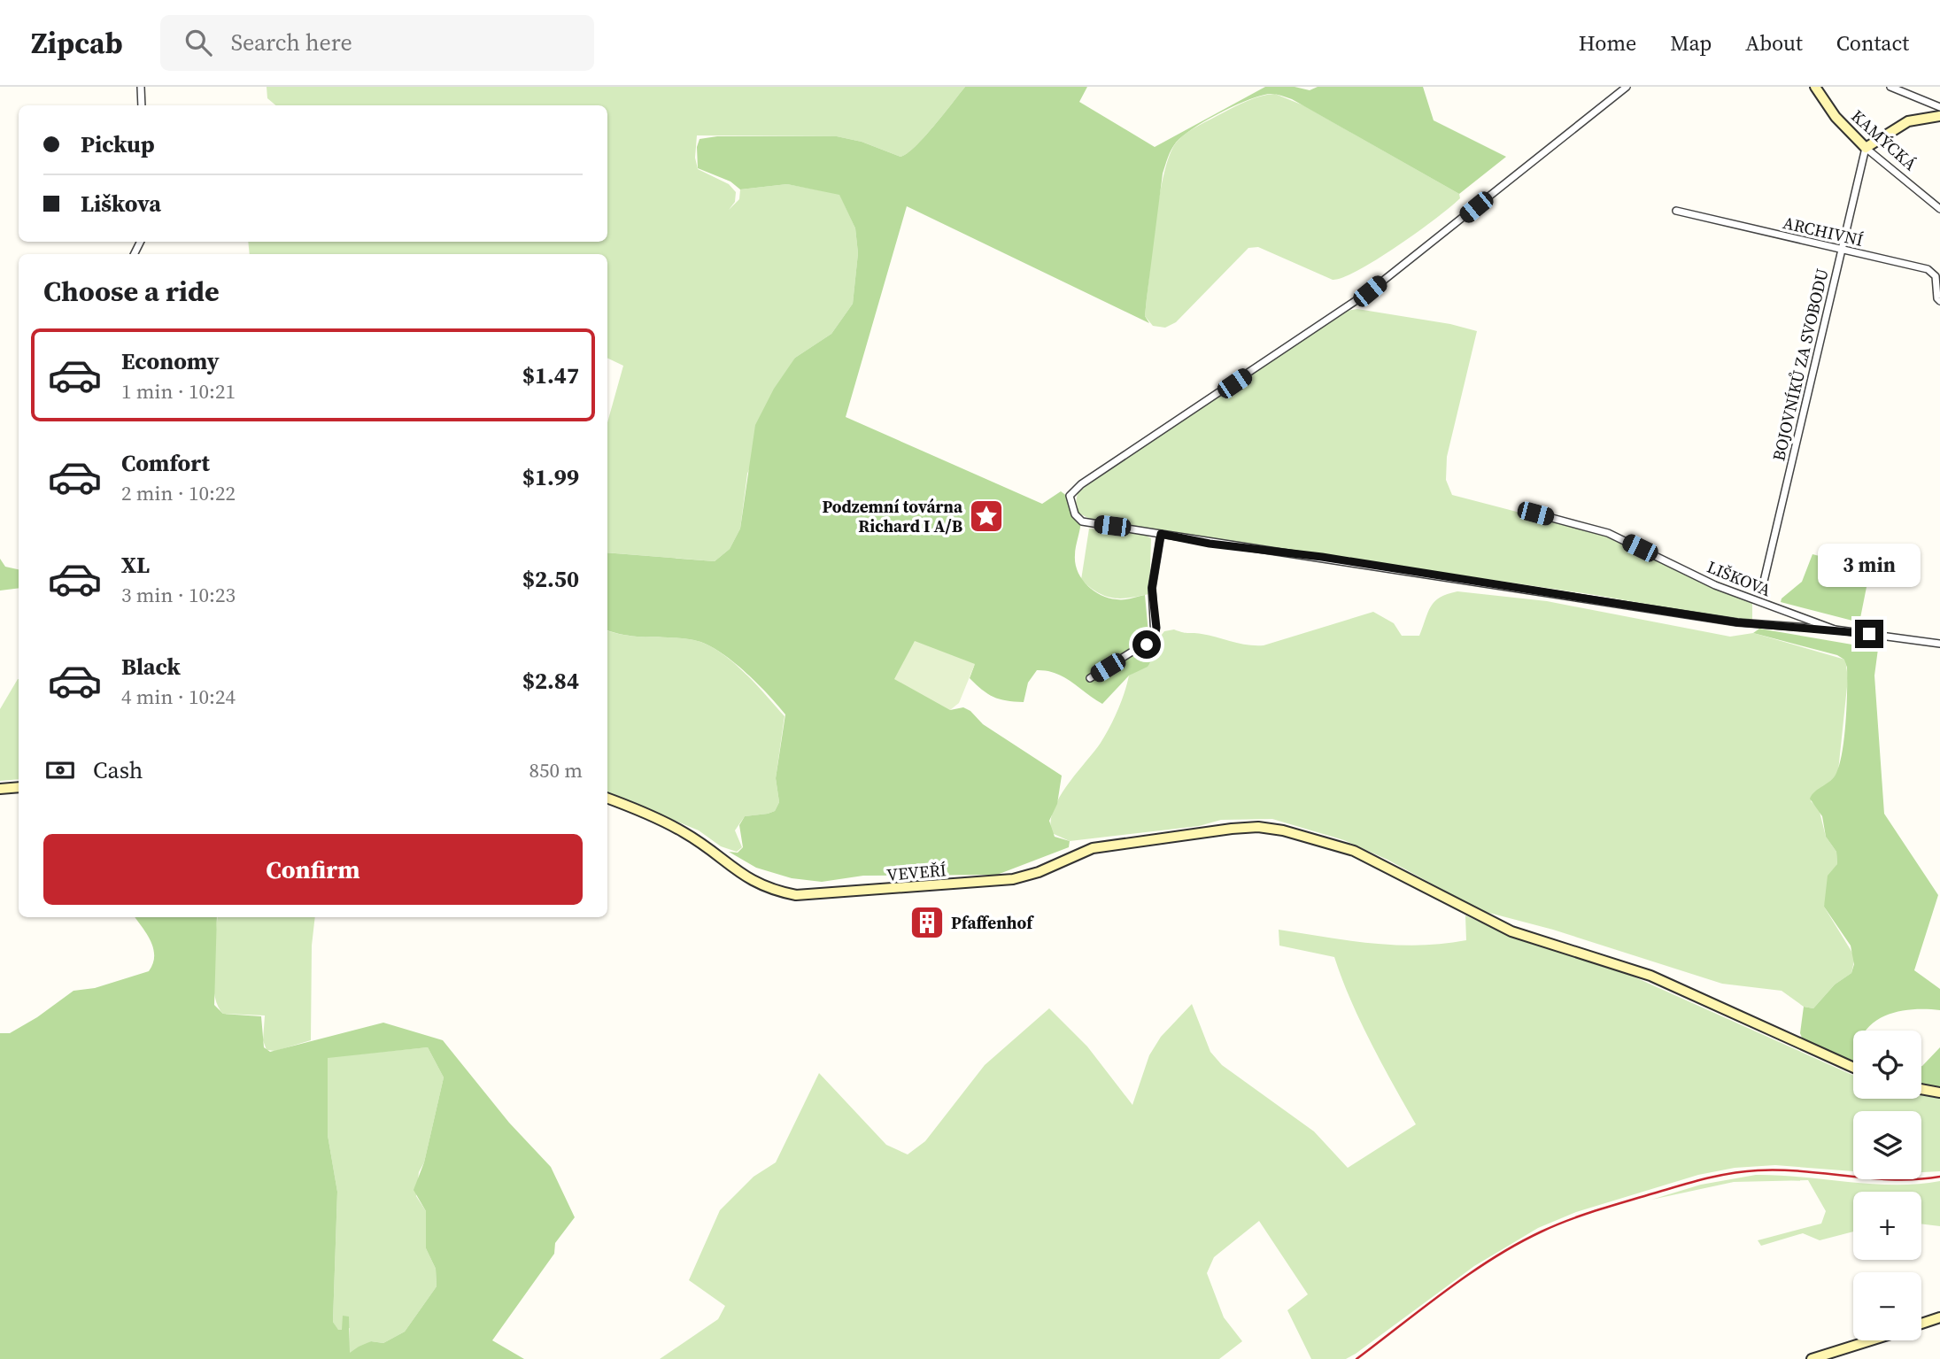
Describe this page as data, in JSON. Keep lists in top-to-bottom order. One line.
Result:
{"streets":{"street":["KAMÝCKÁ","ARCHIVNÍ","BOJOVNÍKŮ ZA SVOBODU","LIŠKOVA","VEVEŘÍ"]},"crossings":[["KAMÝCKÁ","BOJOVNÍKŮ ZA SVOBODU"],["ARCHIVNÍ","BOJOVNÍKŮ ZA SVOBODU"]],"places":{"place":["Podzemní továrna Richard I A/B"],"building":["Pfaffenhof"]},"page":{"header":"Zipcab","search":"Search here","nav":["Home","Map","About","Contact"],"banner":["Pickup","Liškova"],"heading":"Choose a ride","list":[{"name":"Economy","note":"1 min · 10:21","value":"$1.47"},{"name":"Comfort","note":"2 min · 10:22","value":"$1.99"},{"name":"XL","note":"3 min · 10:23","value":"$2.50"},{"name":"Black","note":"4 min · 10:24","value":"$2.84"}],"bubble":"3 min","pay":["Cash","850 m"],"buttons":"Confirm","map_buttons":["+","−"]}}
